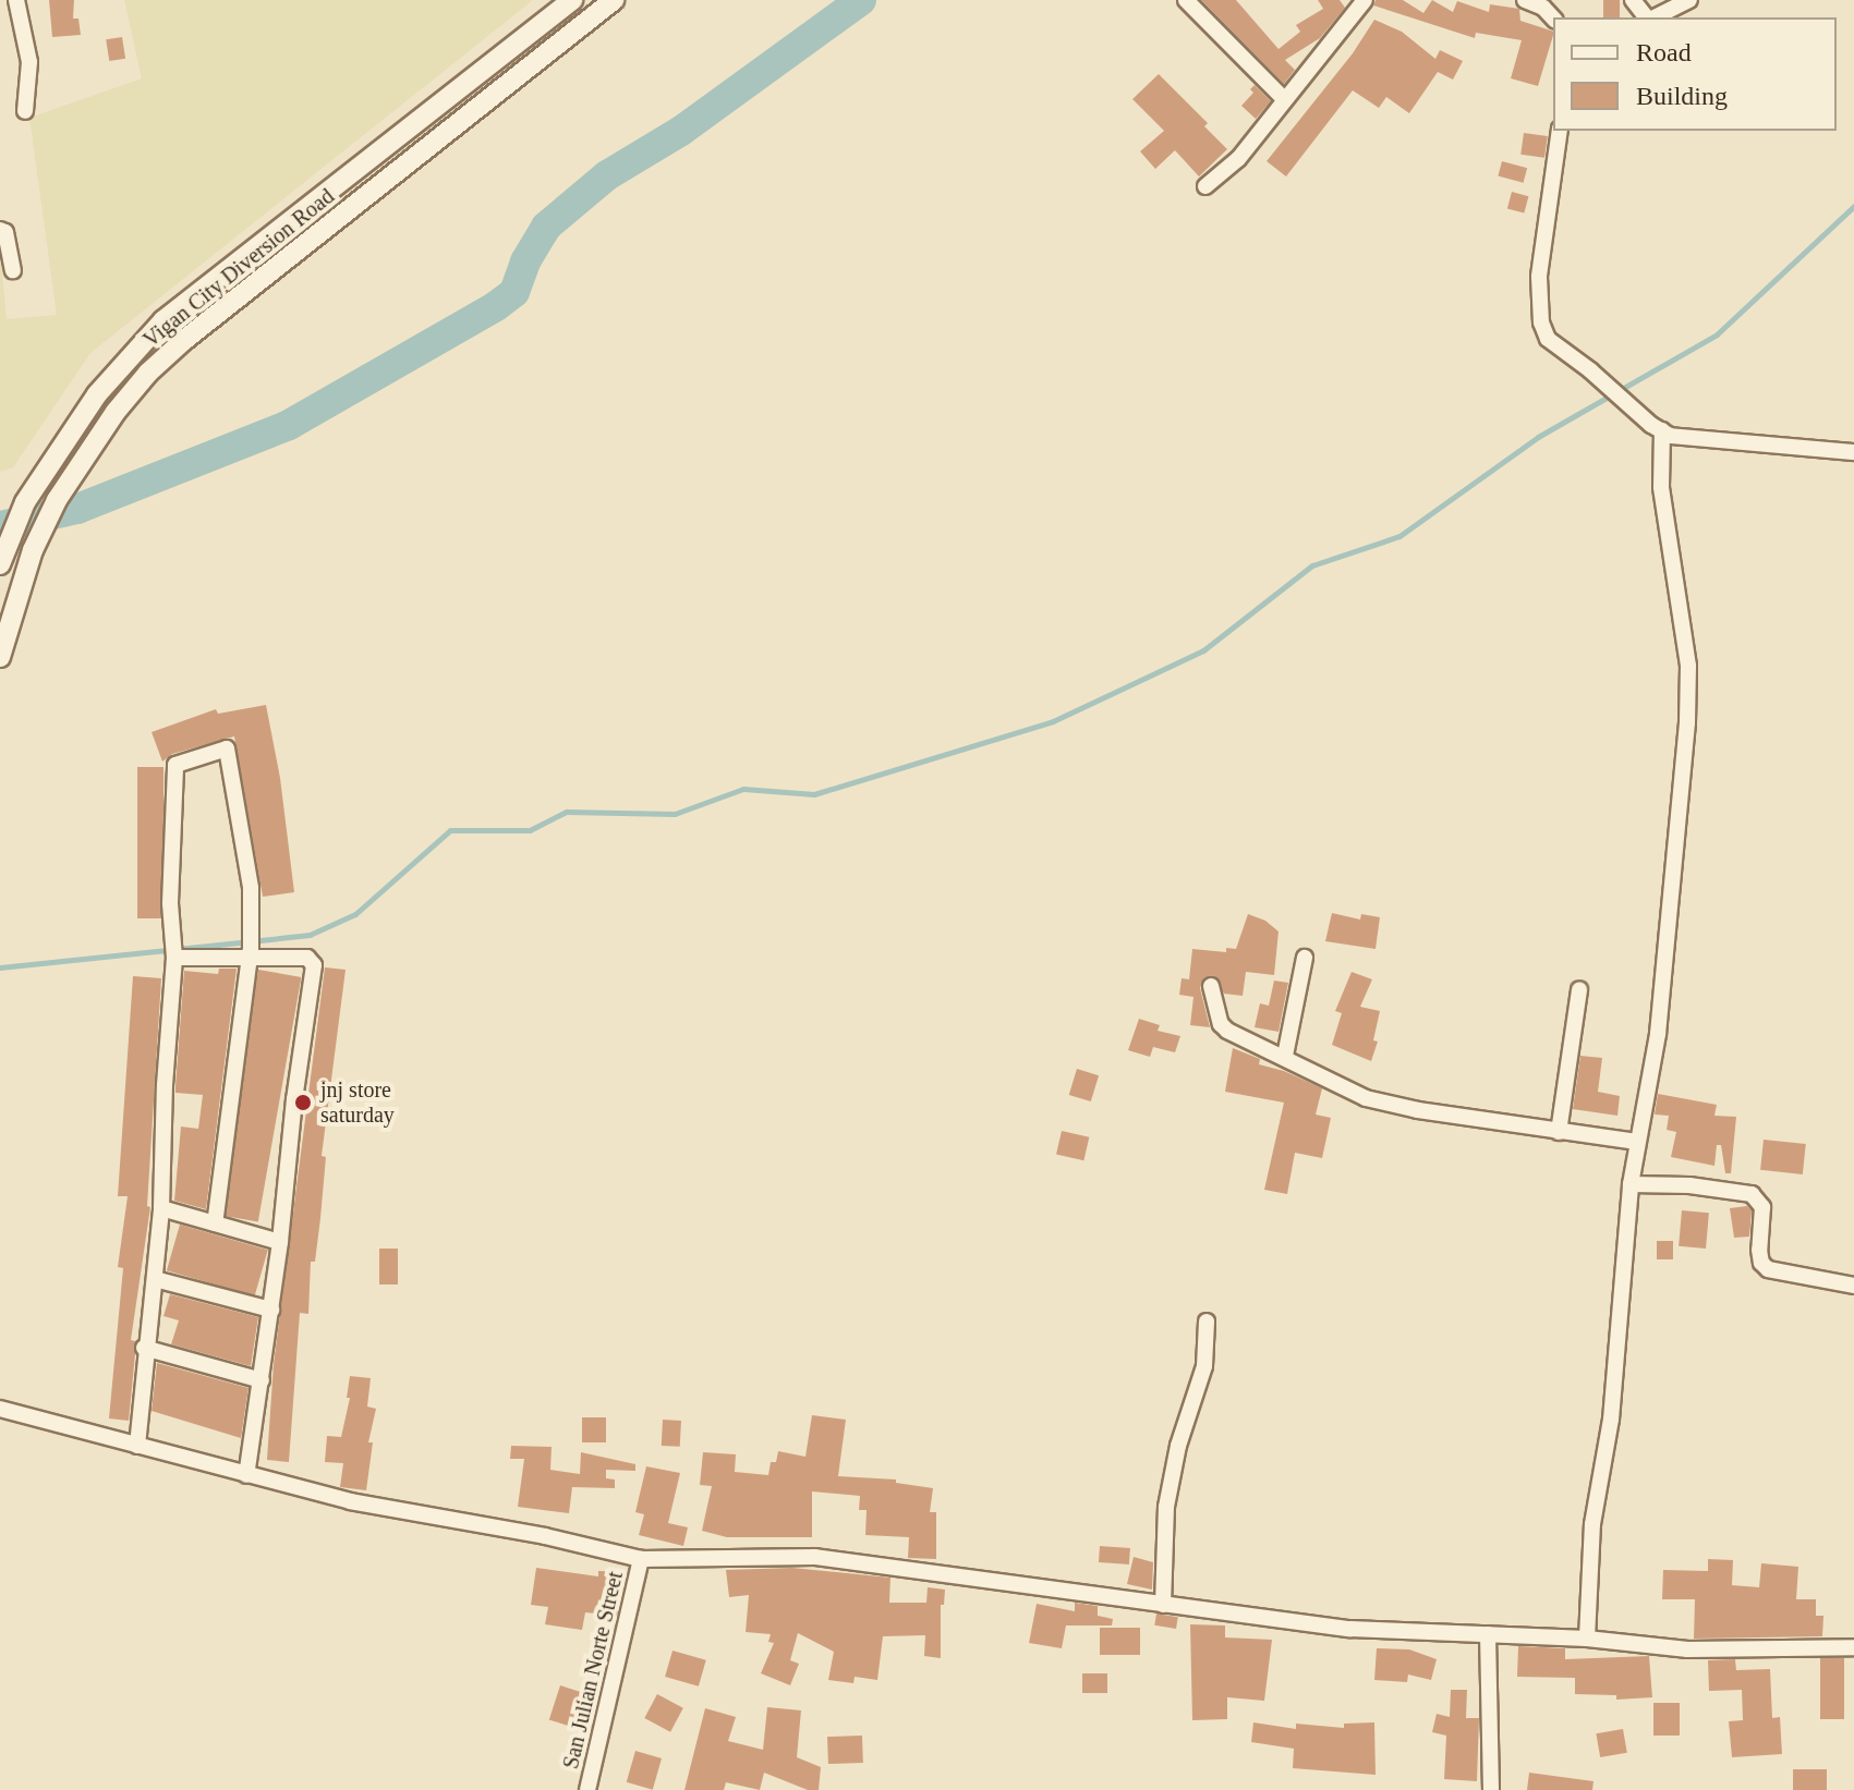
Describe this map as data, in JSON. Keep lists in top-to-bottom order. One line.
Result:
{"streets":{"main road":["Vigan City Diversion Road"],"street":["San Julian Norte Street"]},"places":["jnj store saturday"],"legend":["Road","Building"]}
